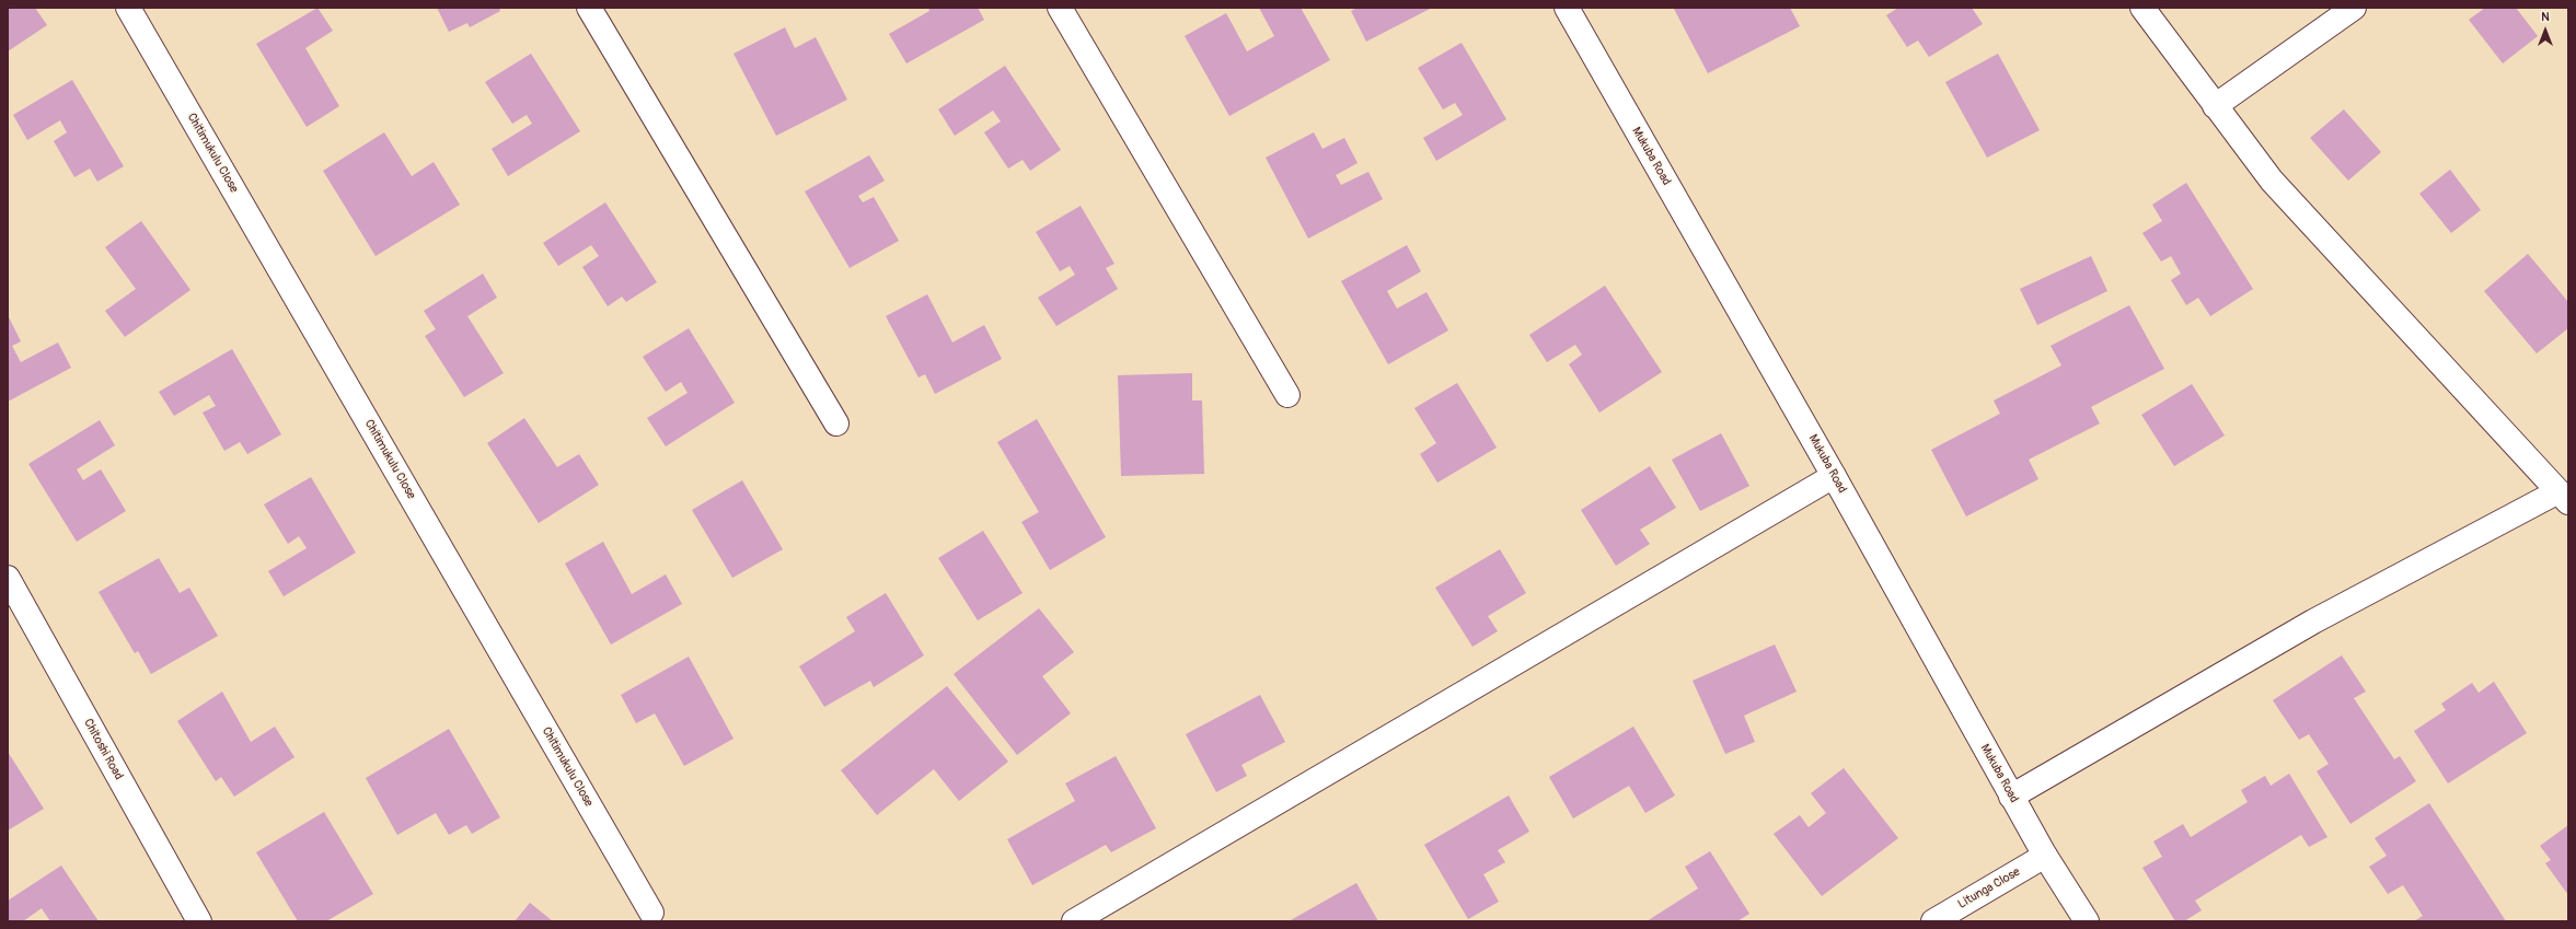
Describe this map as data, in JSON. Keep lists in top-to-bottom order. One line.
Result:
{"streets":{"street":["Chitimukulu Close","Mukuba Road","Chitoshi Road","Litunga Close"]},"crossings":[["Mukuba Road","Litunga Close"]],"north":"top"}
